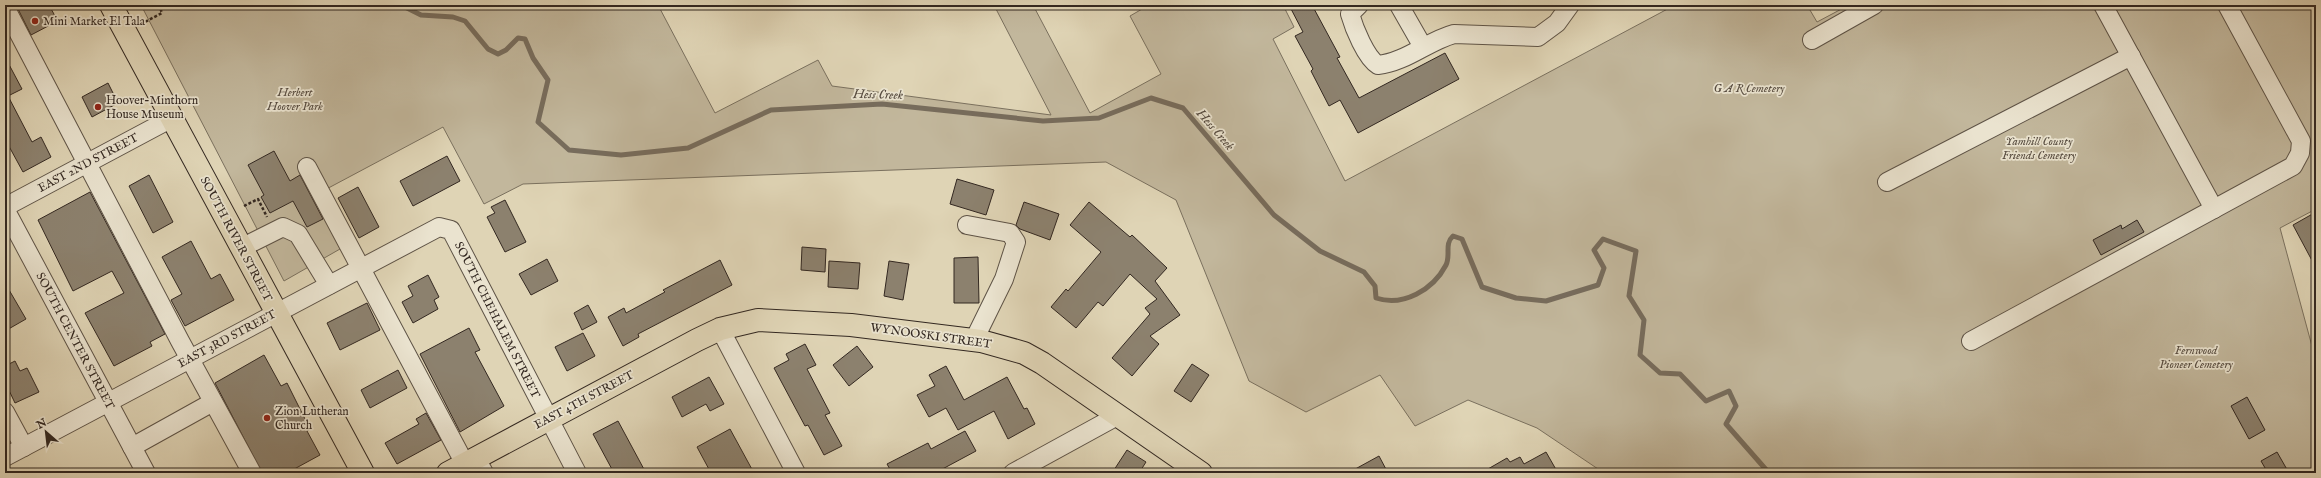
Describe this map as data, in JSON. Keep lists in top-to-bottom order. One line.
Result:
{"streets":{"main road":["SOUTH RIVER STREET","WYNOOSKI STREET","EAST 4TH STREET"],"street":["EAST 2ND STREET","SOUTH CHEHALEM STREET","EAST 3RD STREET","SOUTH CENTER STREET"]},"crossings":[["EAST 2ND STREET","SOUTH RIVER STREET"],["EAST 2ND STREET","SOUTH CENTER STREET"],["SOUTH RIVER STREET","EAST 3RD STREET"],["SOUTH CHEHALEM STREET","EAST 3RD STREET"],["SOUTH CHEHALEM STREET","EAST 4TH STREET"],["WYNOOSKI STREET","EAST 4TH STREET"],["EAST 3RD STREET","SOUTH CENTER STREET"]],"water":["Hess Creek"],"parks":["G A R Cemetery","Herbert Hoover Park","Yamhill County Friends Cemetery","Fernwood Pioneer Cemetery"],"places":["Mini Market El Tala","Hoover-Minthorn House Museum","Zion Lutheran Church"],"north":"top left"}
